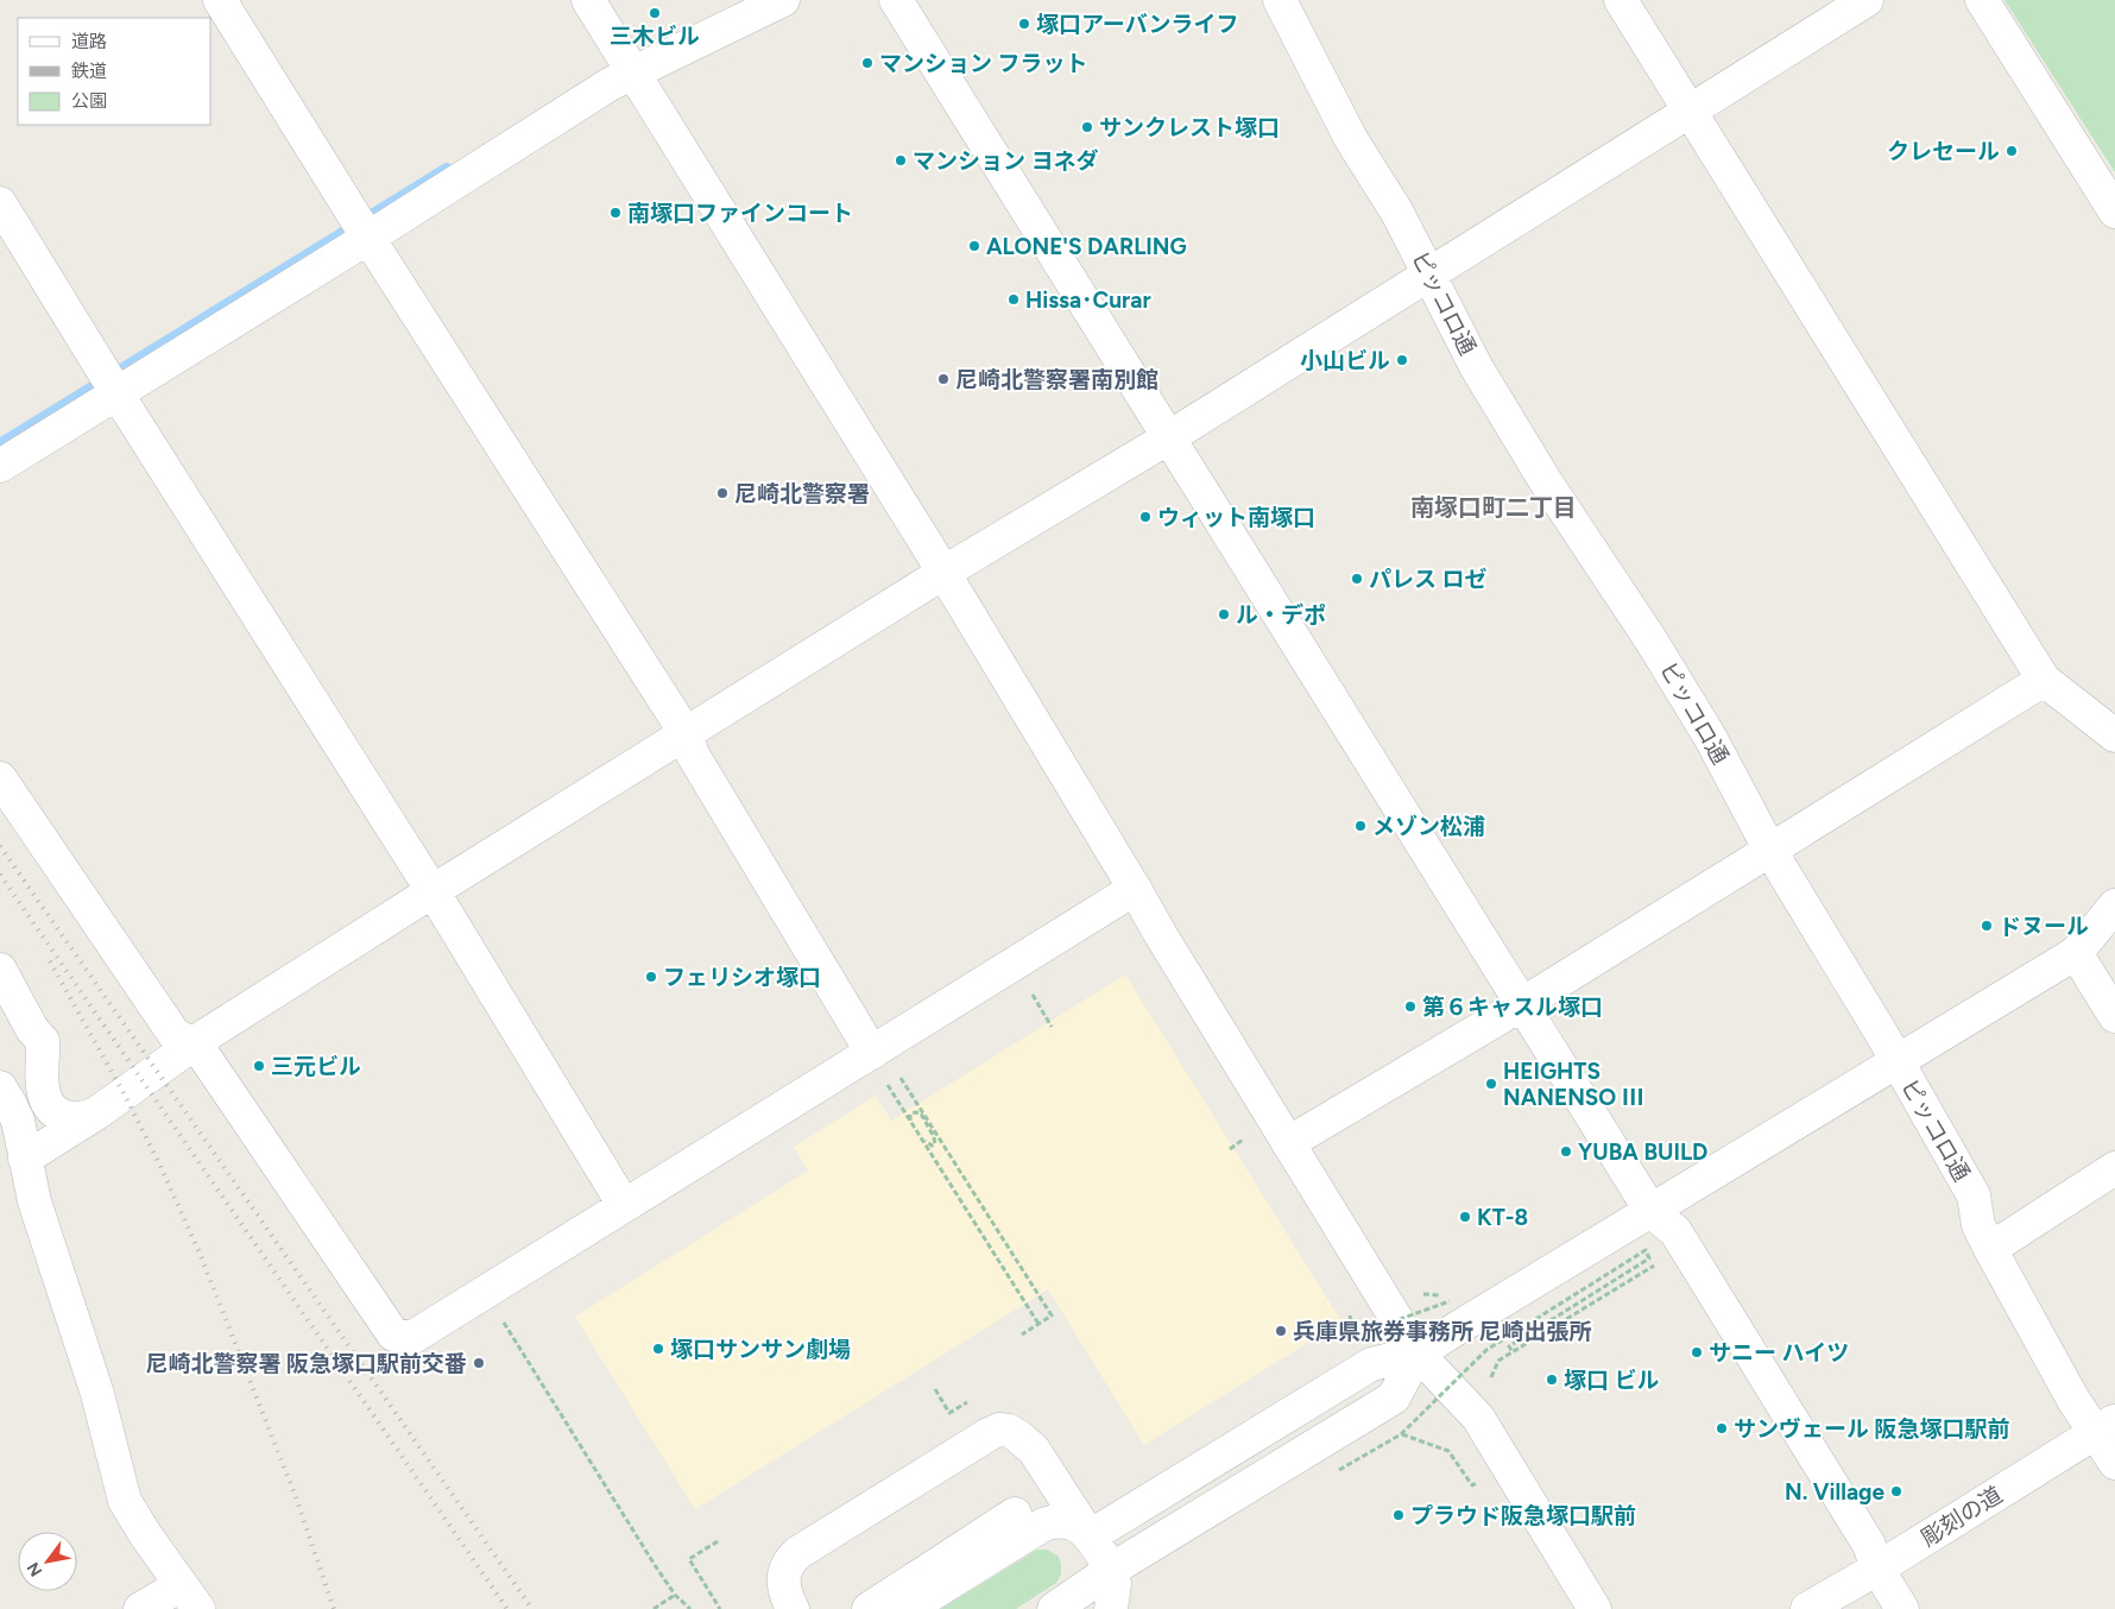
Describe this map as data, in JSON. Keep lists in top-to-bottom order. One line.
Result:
{"streets":{"street":["ピッコロ通","彫刻の道"]},"crossings":[["ピッコロ通","彫刻の道"]],"districts":["南塚口町二丁目"],"places":["三木ビル","塚口アーバンライフ","マンション フラット","サンクレスト塚口","クレセール","マンション ヨネダ","南塚口ファインコート","ALONE'S DARLING","Hissa･Curar","小山ビル","尼崎北警察署南別館","尼崎北警察署","ウィット南塚口","パレス ロゼ","ル・デポ","メゾン松浦","ドヌール","フェリシオ塚口","第６キャスル塚口","三元ビル","HEIGHTS NANENSO Ⅲ","YUBA BUILD","KT-8","兵庫県旅券事務所 尼崎出張所","塚口サンサン劇場","サニー ハイツ","尼崎北警察署 阪急塚口駅前交番","塚口 ビル","サンヴェール 阪急塚口駅前","N. Village","プラウド阪急塚口駅前"],"legend":["道路","鉄道","公園"],"north":"bottom left"}
